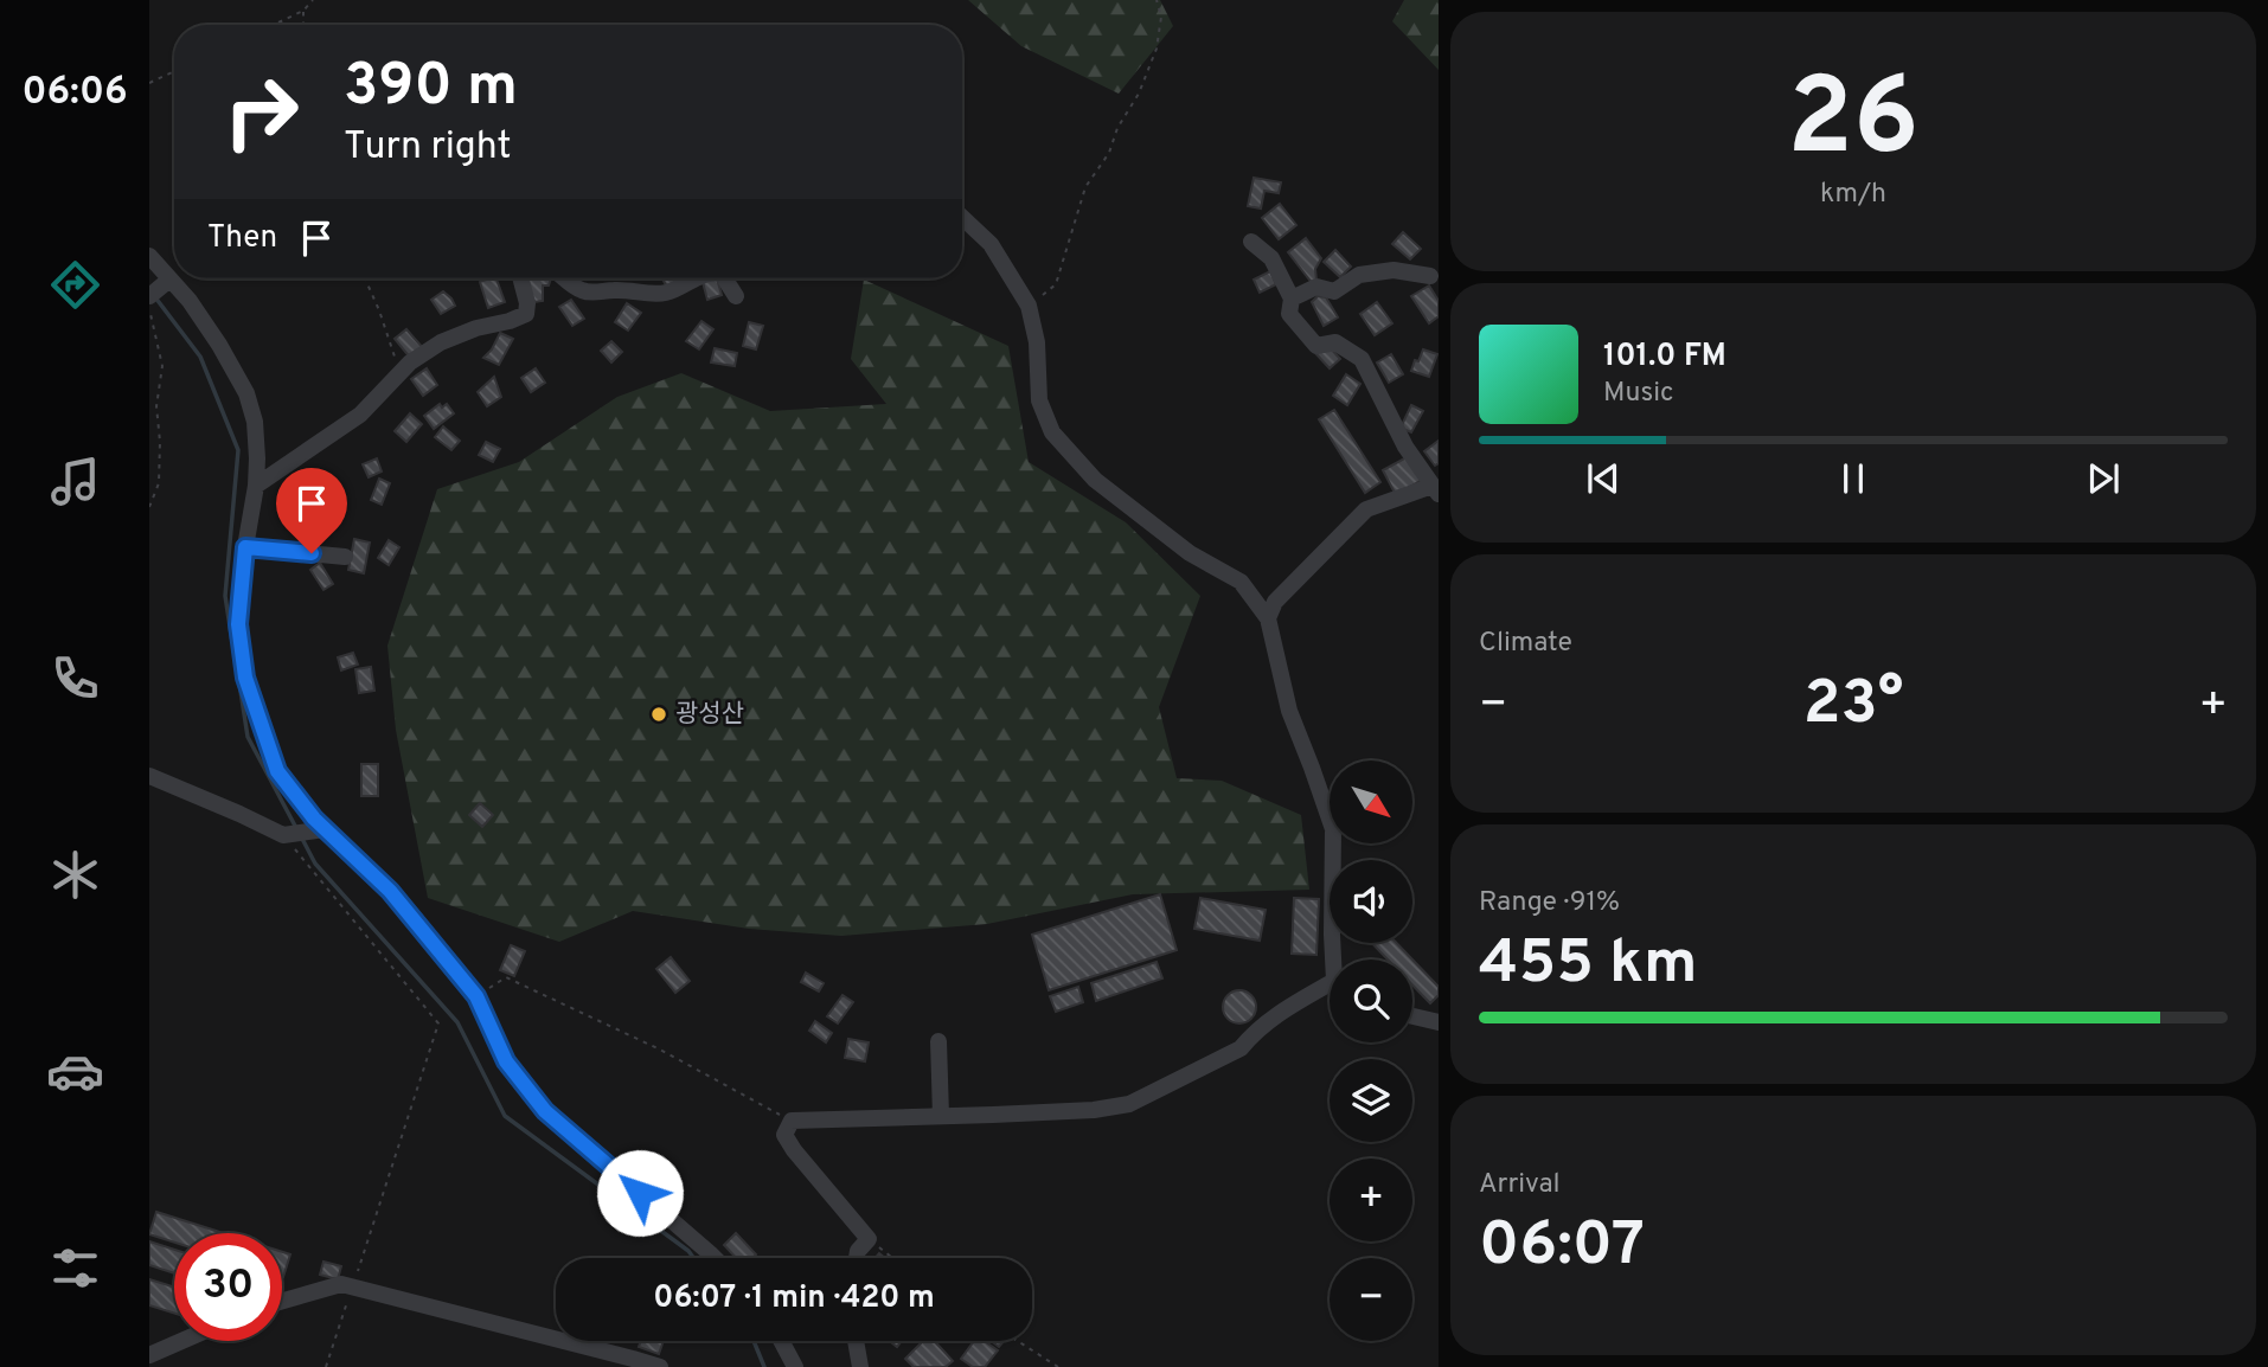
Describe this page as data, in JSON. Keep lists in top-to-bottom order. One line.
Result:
{"places":["광성산"],"north":"bottom right","page":{"tabs":"06:06","tile":[["26","km/h"],"Climate",["Range · 91%","455 km"],["Arrival","06:07"]],"turn":["390 m","Turn right"],"then":"Then","song":["101.0 FM","Music"],"heat":["−","23°","+"],"map_buttons":["+","−"],"limit":"30","trip":"06:07 · 1 min · 420 m"}}
